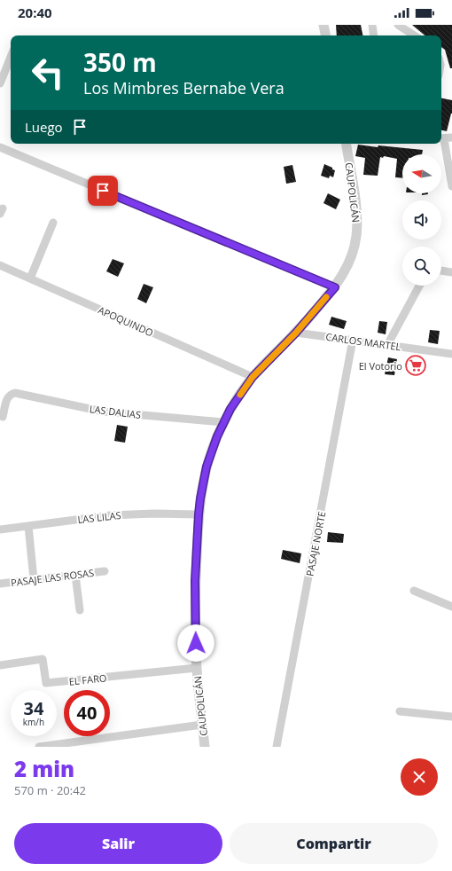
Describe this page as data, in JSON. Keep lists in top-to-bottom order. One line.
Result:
{"streets":{"street":["CAUPOLICÁN","APOQUINDO","CARLOS MARTEL","LAS DALIAS","LAS LILAS","PASAJE NORTE","PASAJE LAS ROSAS","EL FARO"]},"crossings":[["CAUPOLICÁN","APOQUINDO"],["CAUPOLICÁN","CARLOS MARTEL"],["CAUPOLICÁN","LAS DALIAS"],["CAUPOLICÁN","LAS LILAS"],["CAUPOLICÁN","EL FARO"],["CARLOS MARTEL","PASAJE NORTE"]],"places":{"supermarket":["El Votorio"]},"north":"left","page":{"status":"20:40","turn":["350 m","Los Mimbres Bernabe Vera"],"then":"Luego","speed":"34 km/h","limit":"40","heading":["2 min","570 m · 20:42"],"buttons":["Salir","Compartir"]}}
